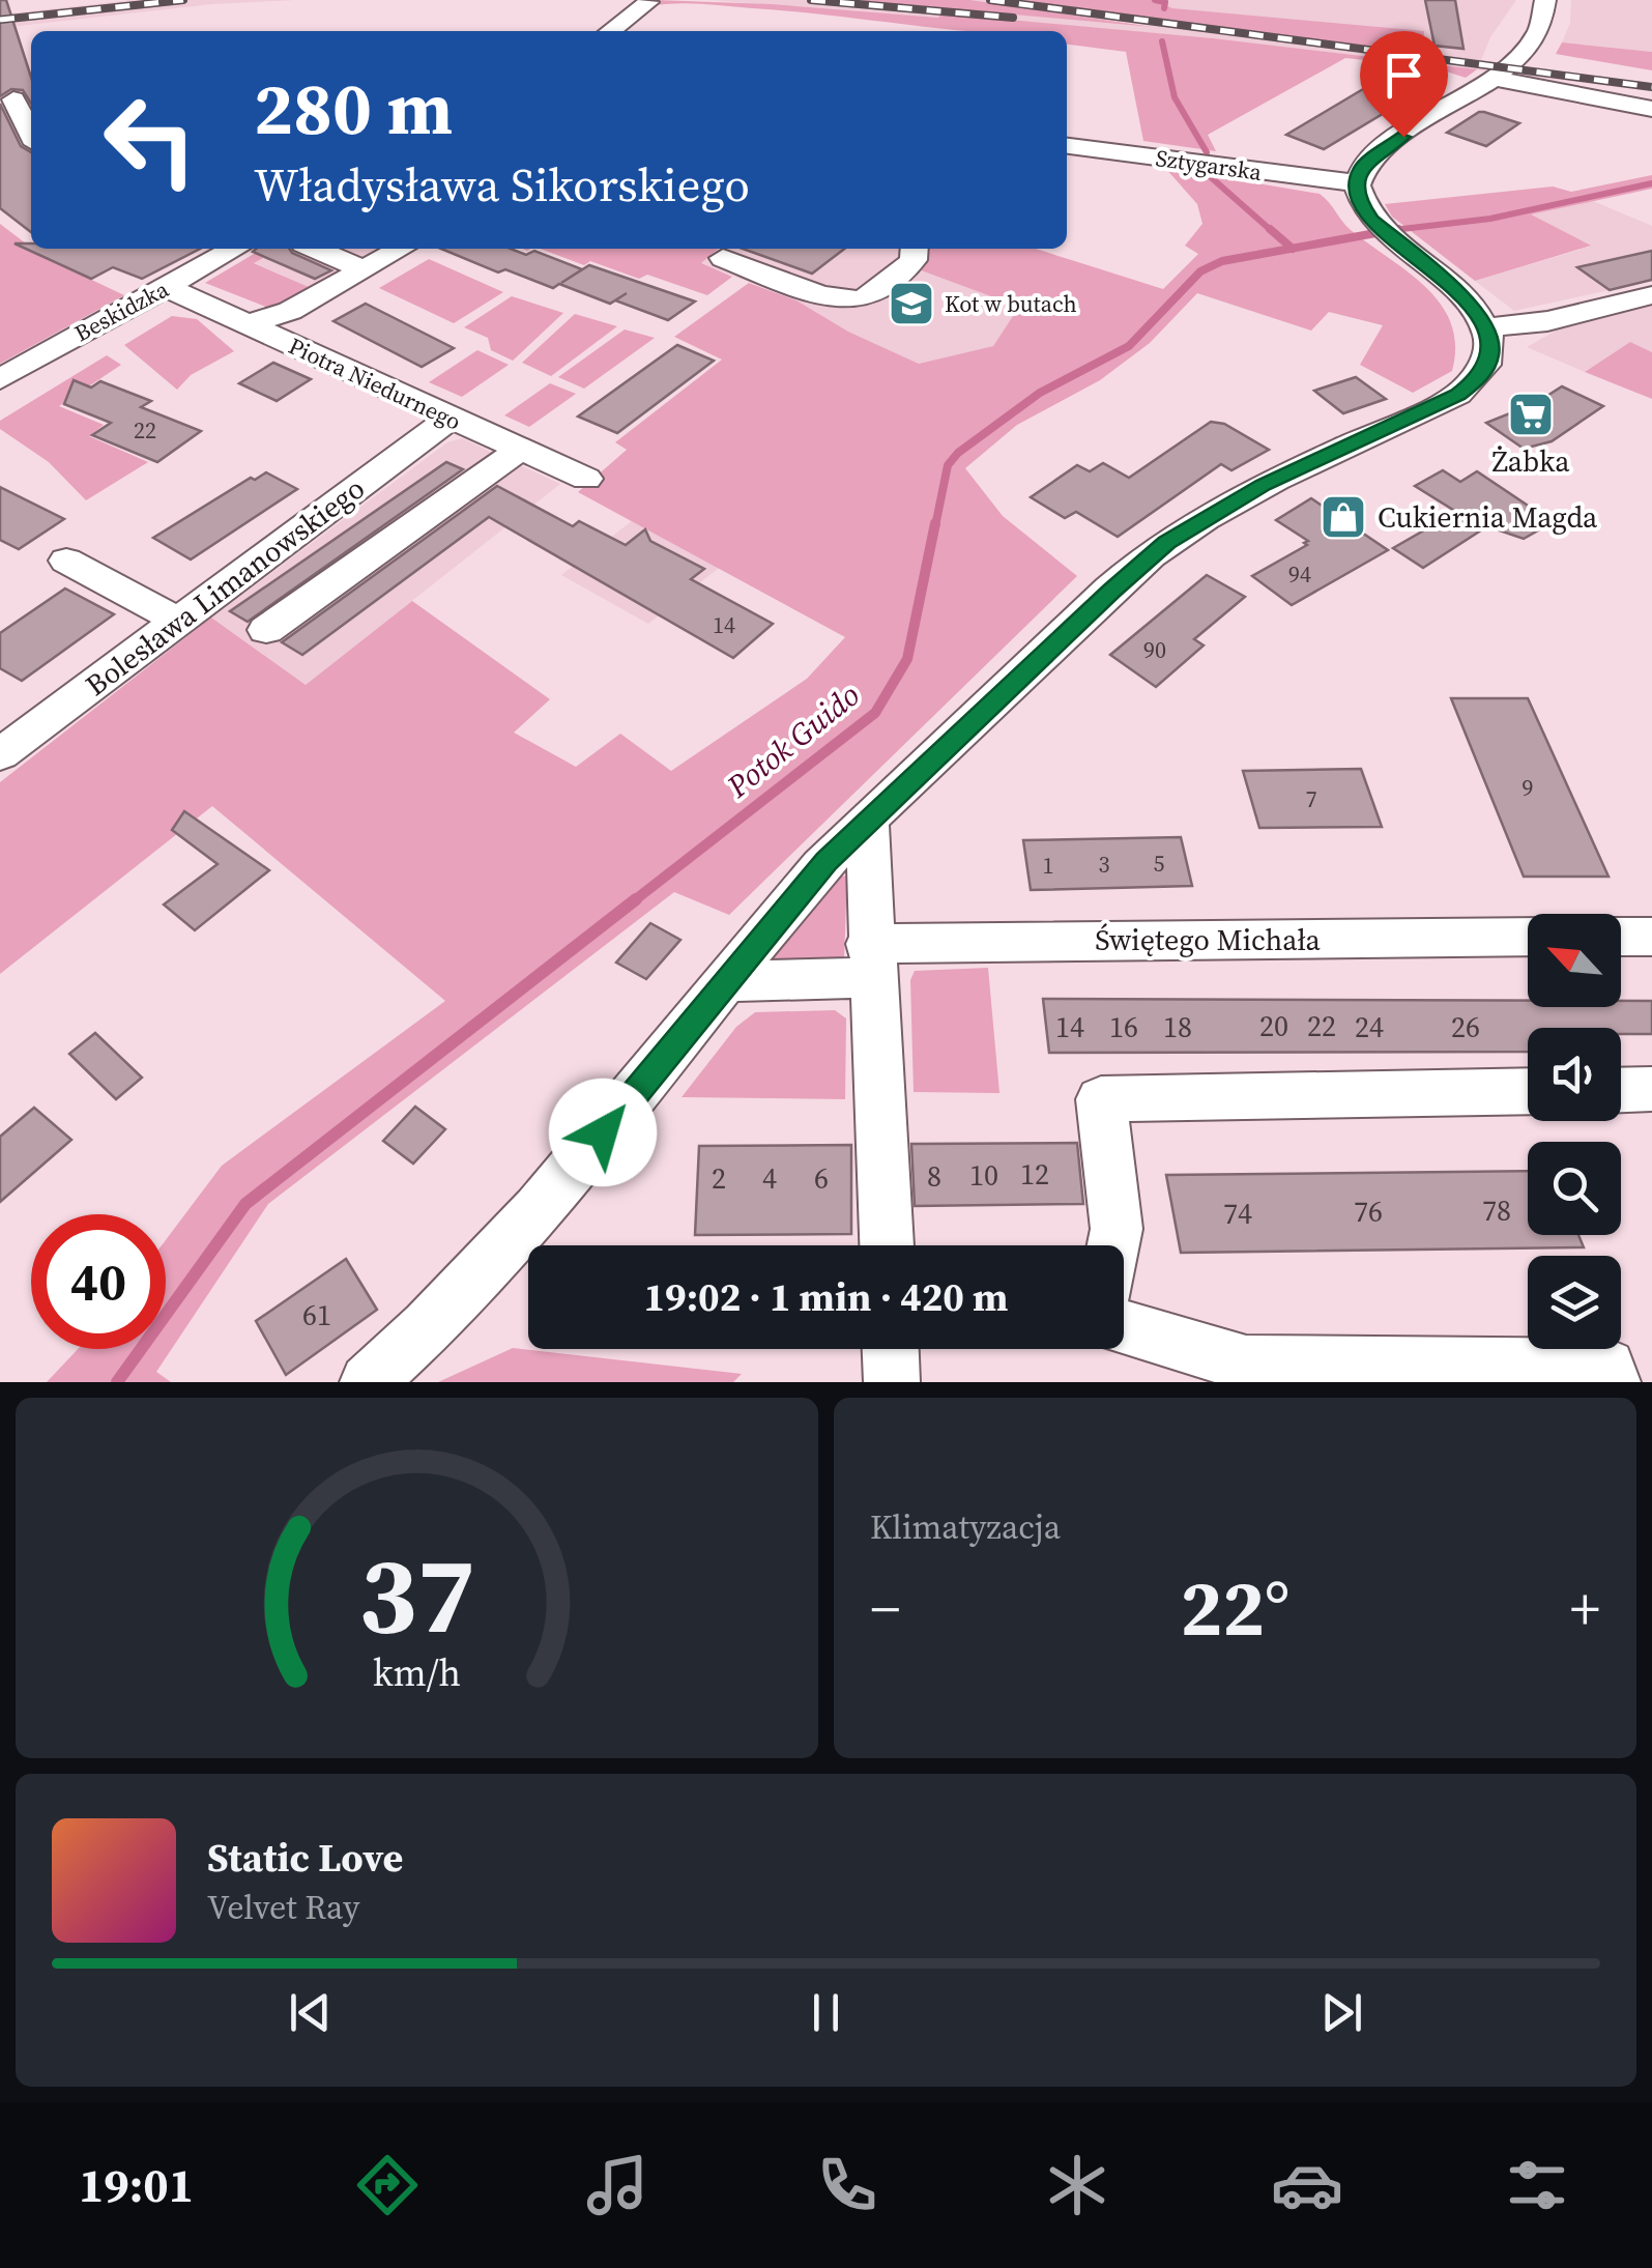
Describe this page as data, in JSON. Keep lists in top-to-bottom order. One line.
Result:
{"streets":{"street":["Sztygarska","Beskidzka","Piotra Niedurnego","Bolesława Limanowskiego","Świętego Michała"]},"crossings":[["Beskidzka","Piotra Niedurnego"],["Piotra Niedurnego","Bolesława Limanowskiego"]],"water":["Potok Guido"],"places":{"school or university":["Kot w butach"],"supermarket":["Żabka"],"shop":["Cukiernia Magda"]},"house_numbers":["22","94","14","90","9","7","5","3","1","20","22","14","16","18","24","26","12","10","8","2","4","6","78","76","74","61"],"north":"top left","page":{"turn":["280 m","Władysława Sikorskiego"],"limit":"40","trip":"19:02 · 1 min · 420 m","tile":"Klimatyzacja","heat":["−","22°","+"],"song":["Static Love","Velvet Ray"],"tabs":"19:01","gauge":["37","km/h"]}}
